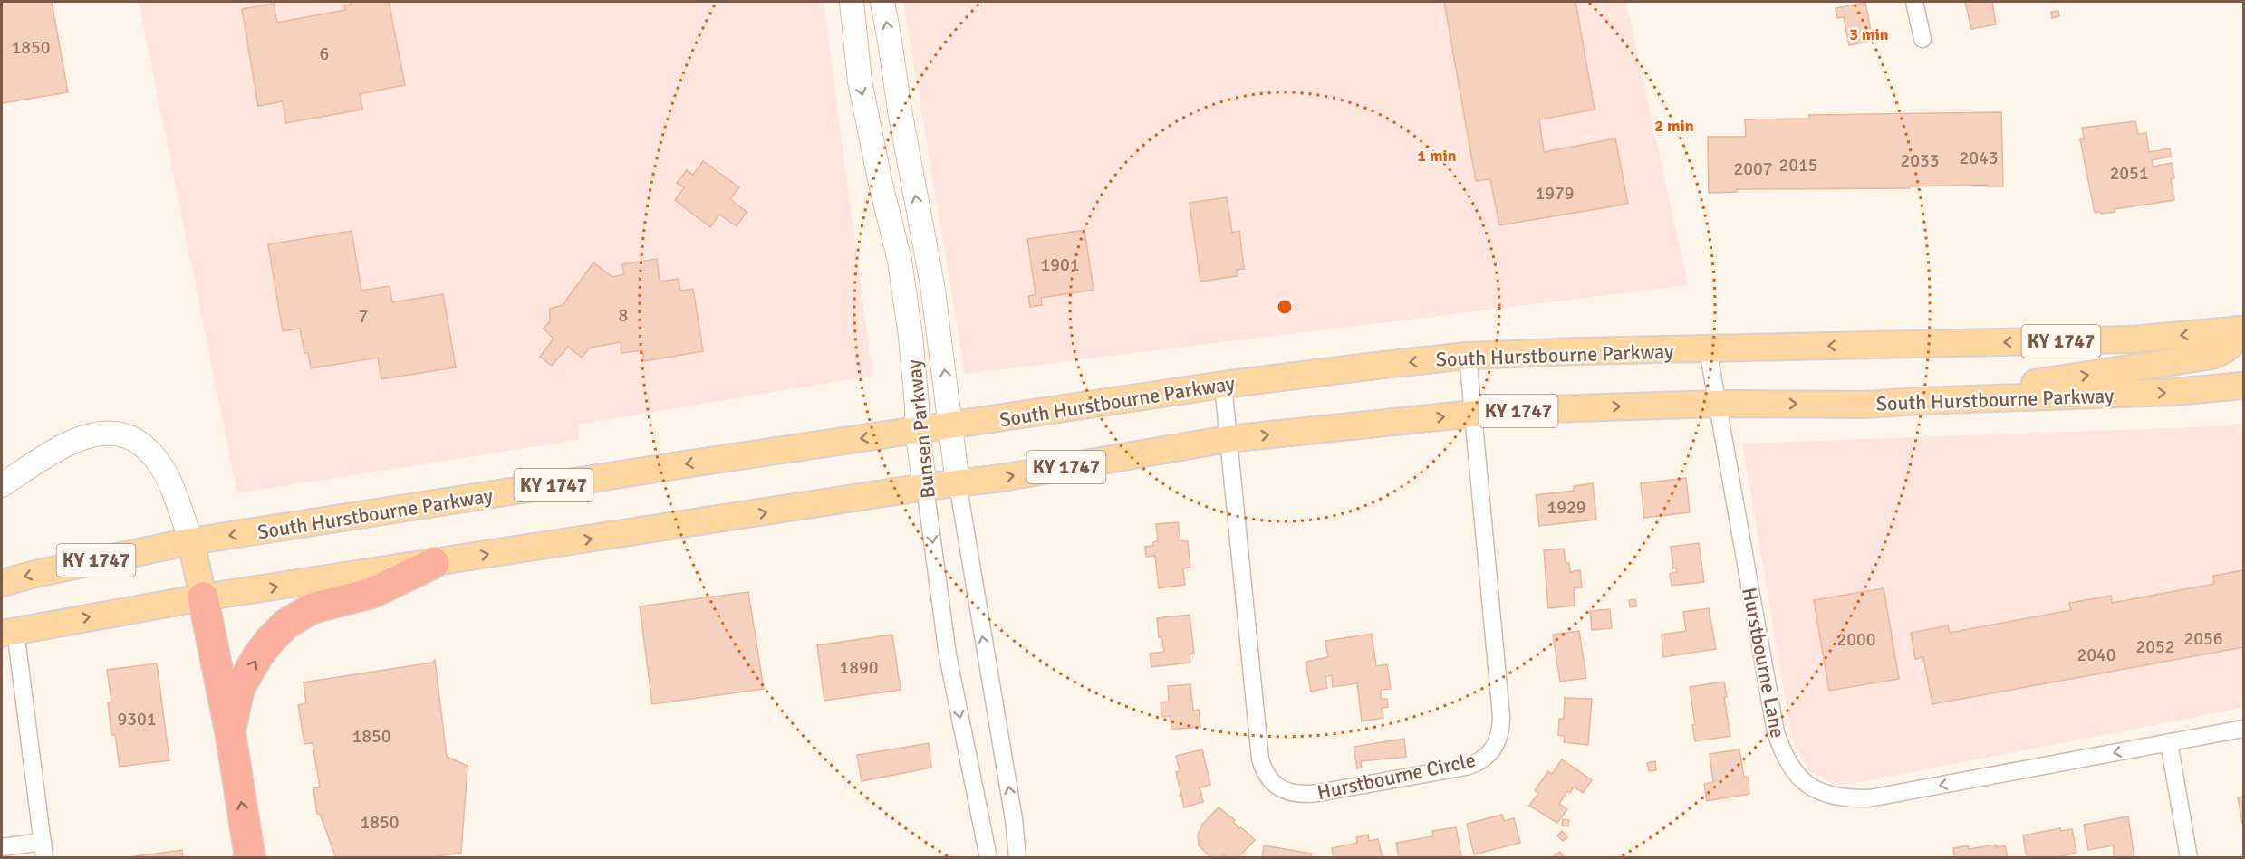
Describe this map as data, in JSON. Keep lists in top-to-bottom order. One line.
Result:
{"streets":{"main road":["KY 1747","South Hurstbourne Parkway"],"street":["Bunsen Parkway","Hurstbourne Lane","Hurstbourne Circle"]},"crossings":[["South Hurstbourne Parkway","Bunsen Parkway"],["South Hurstbourne Parkway","Hurstbourne Lane"],["South Hurstbourne Parkway","Hurstbourne Circle"]],"house_numbers":["1850","6","2043","2033","2015","2007","2051","1979","1901","8","7","1929","2056","2000","2052","2040","1890","9301","1850","1850"],"rings":["3 min","2 min","1 min"]}
